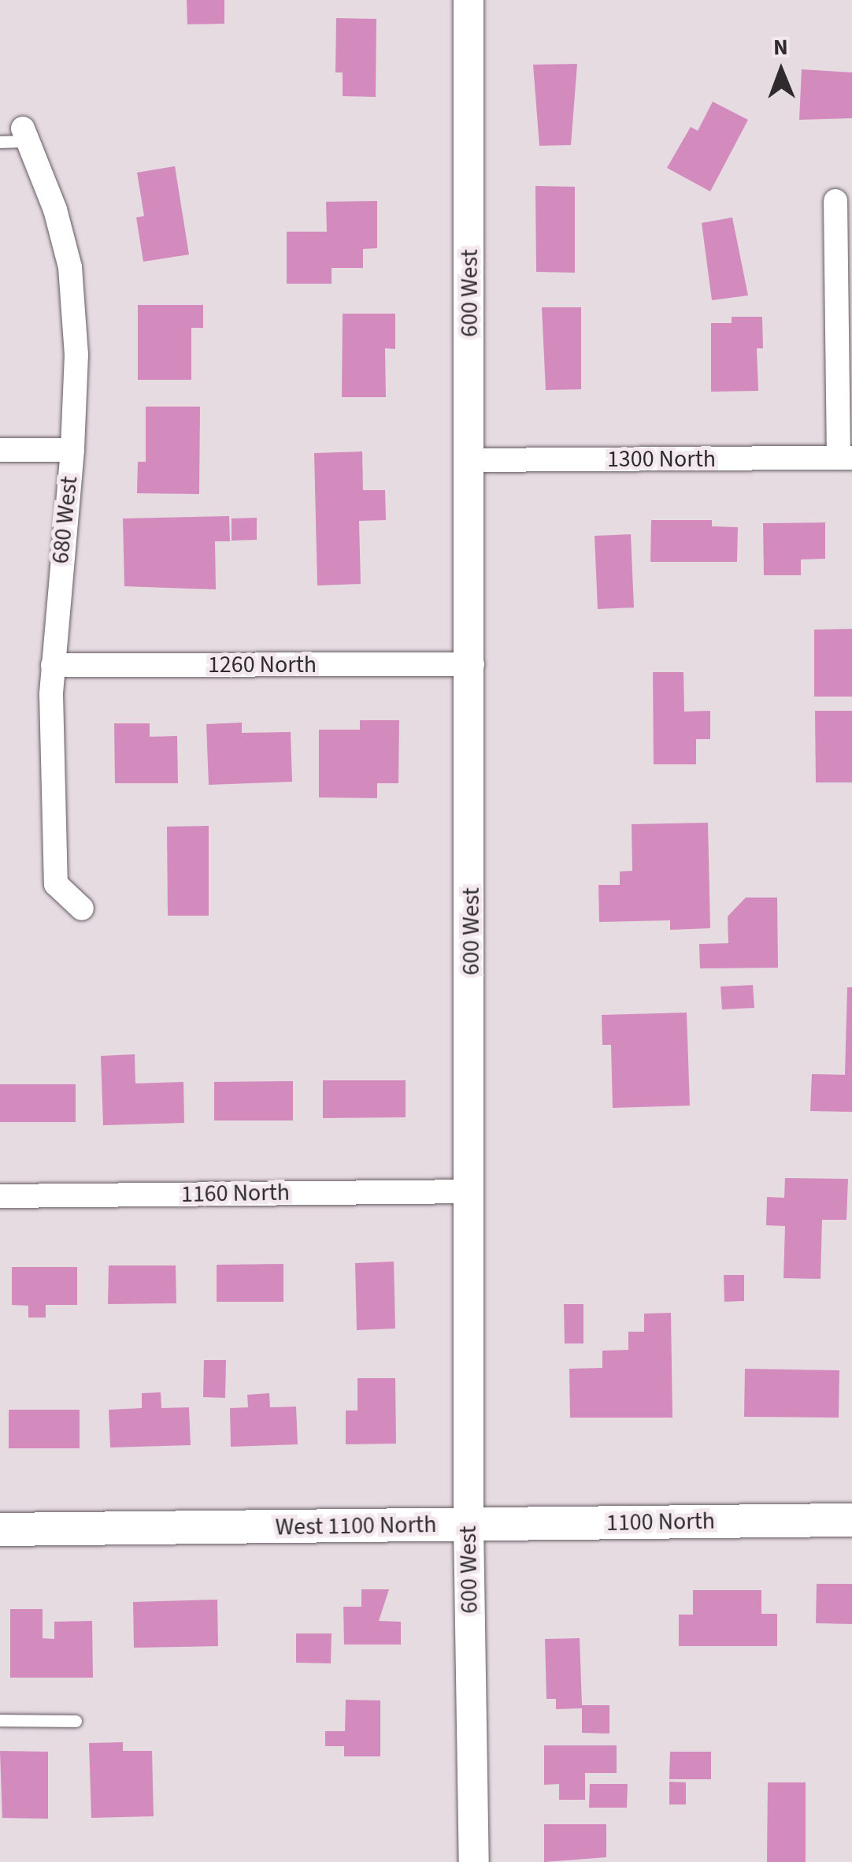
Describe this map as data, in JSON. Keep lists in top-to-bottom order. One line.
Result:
{"streets":{"main road":["1100 North","West 1100 North"],"street":["600 West","1300 North","680 West","1260 North","1160 North"]},"crossings":[["600 West","1300 North"],["600 West","1260 North"],["600 West","1160 North"],["600 West","1100 North"],["600 West","West 1100 North"],["680 West","1260 North"],["1100 North","West 1100 North"]],"north":"top"}
